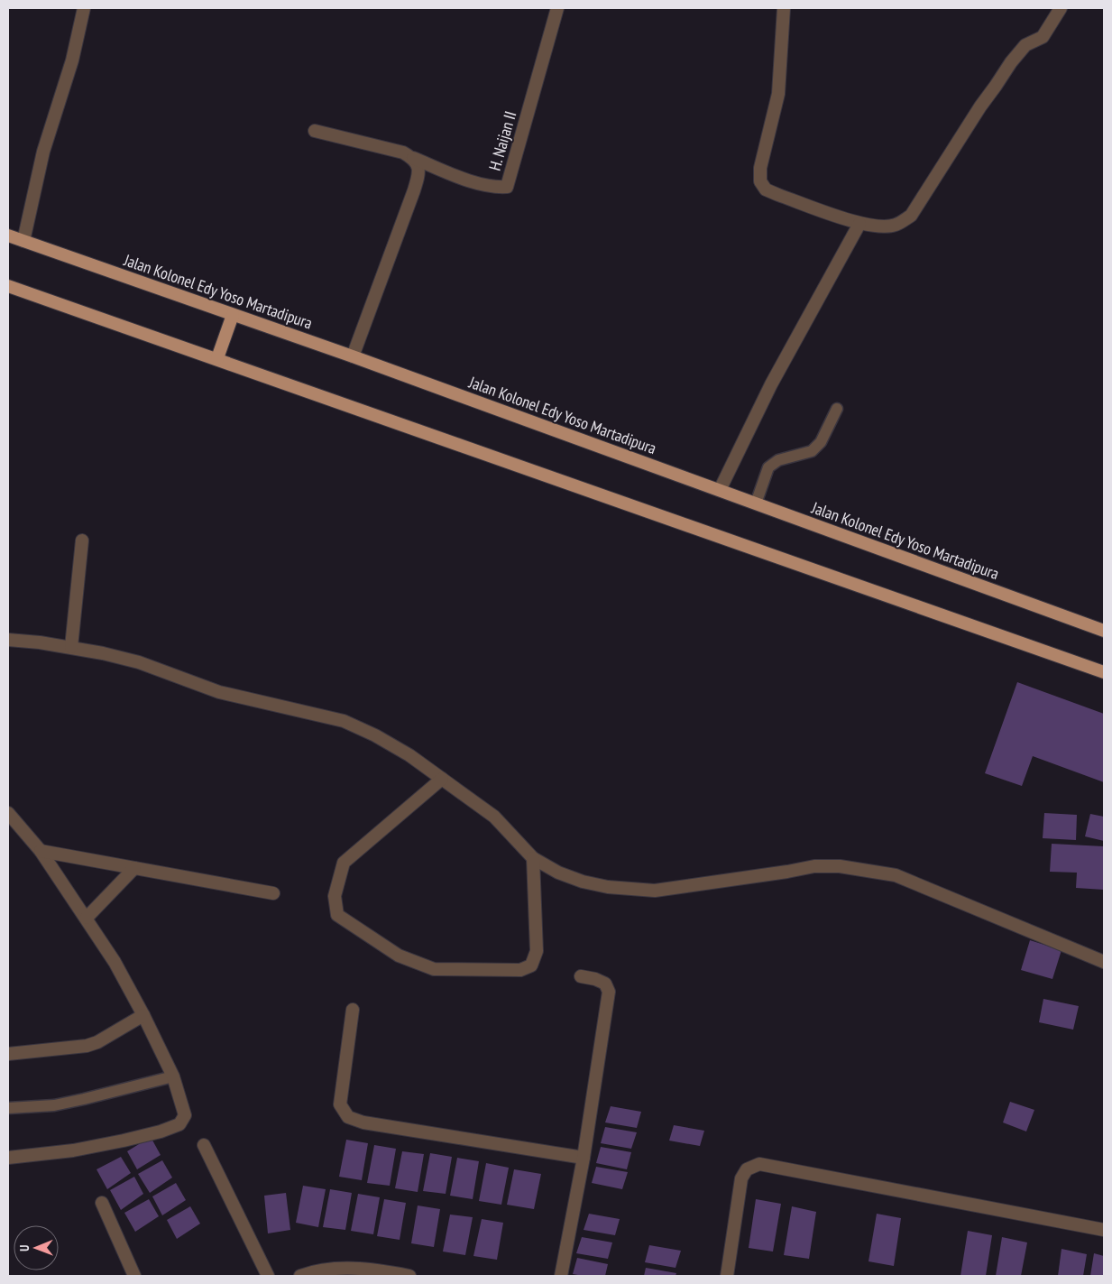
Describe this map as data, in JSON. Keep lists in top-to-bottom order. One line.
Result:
{"streets":{"main road":["Jalan Kolonel Edy Yoso Martadipura"],"street":["H. Naijan II"]},"north":"left"}
